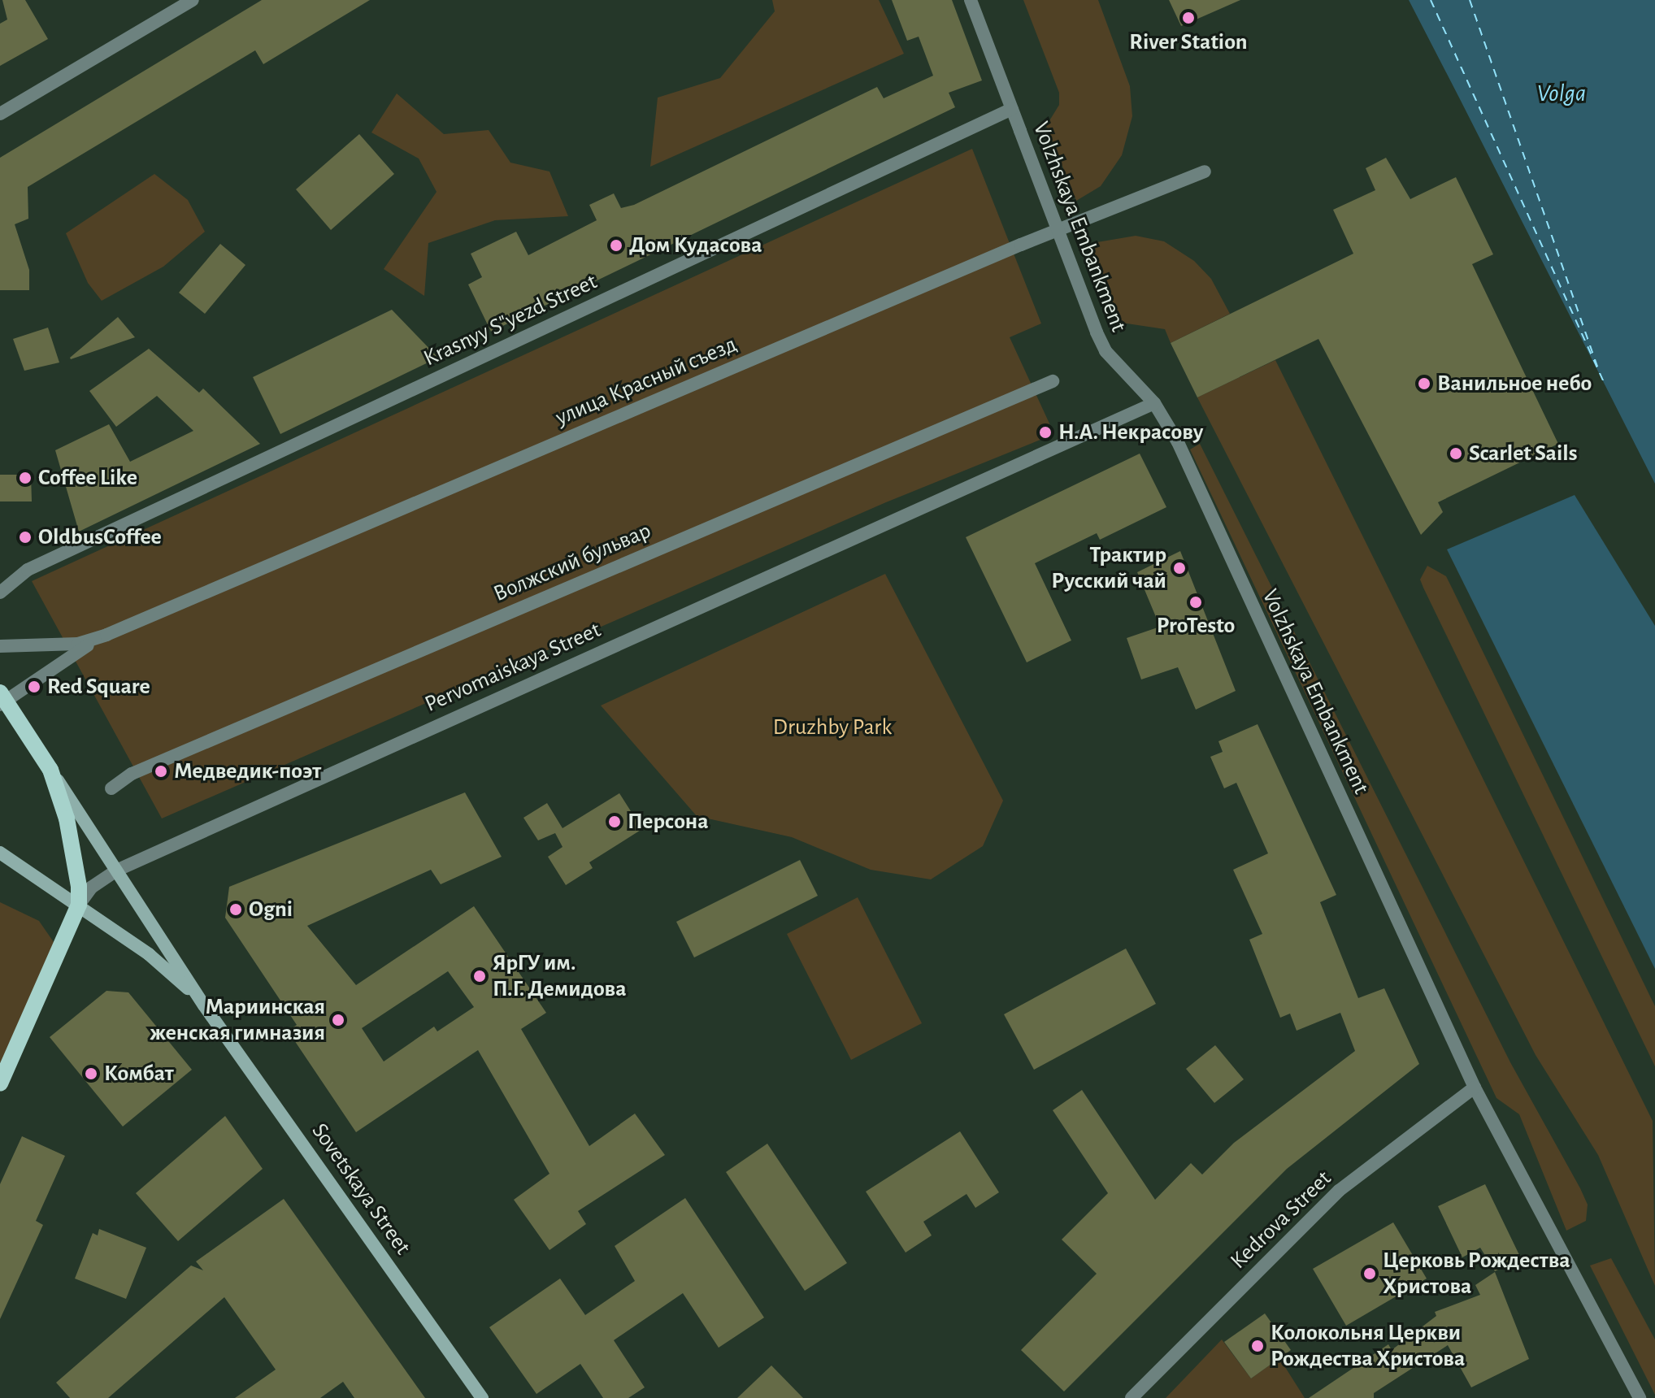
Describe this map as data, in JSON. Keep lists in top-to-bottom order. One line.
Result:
{"streets":{"main road":["Pervomaiskaya Street"],"street":["Volzhskaya Embankment","Krasnyy S\"yezd Street","улица Красный съезд","Волжский бульвар","Sovetskaya Street","Kedrova Street"]},"crossings":[["Volzhskaya Embankment","Krasnyy S\"yezd Street"],["Volzhskaya Embankment","Pervomaiskaya Street"],["Volzhskaya Embankment","Kedrova Street"],["Pervomaiskaya Street","Sovetskaya Street"]],"water":["Volga"],"parks":["Druzhby Park"],"places":["River Station","Дом Кудасова","Ванильное небо","Н.А. Некрасову","Scarlet Sails","Coffee Like","OldbusCoffee","Трактир Русский чай","ProTesto","Red Square","Медведик-поэт","Персона","Ogni","ЯрГУ им. П.Г. Демидова","Мариинская женская гимназия","Комбат","Церковь Рождества Христова","Колокольня Церкви Рождества Христова"]}
